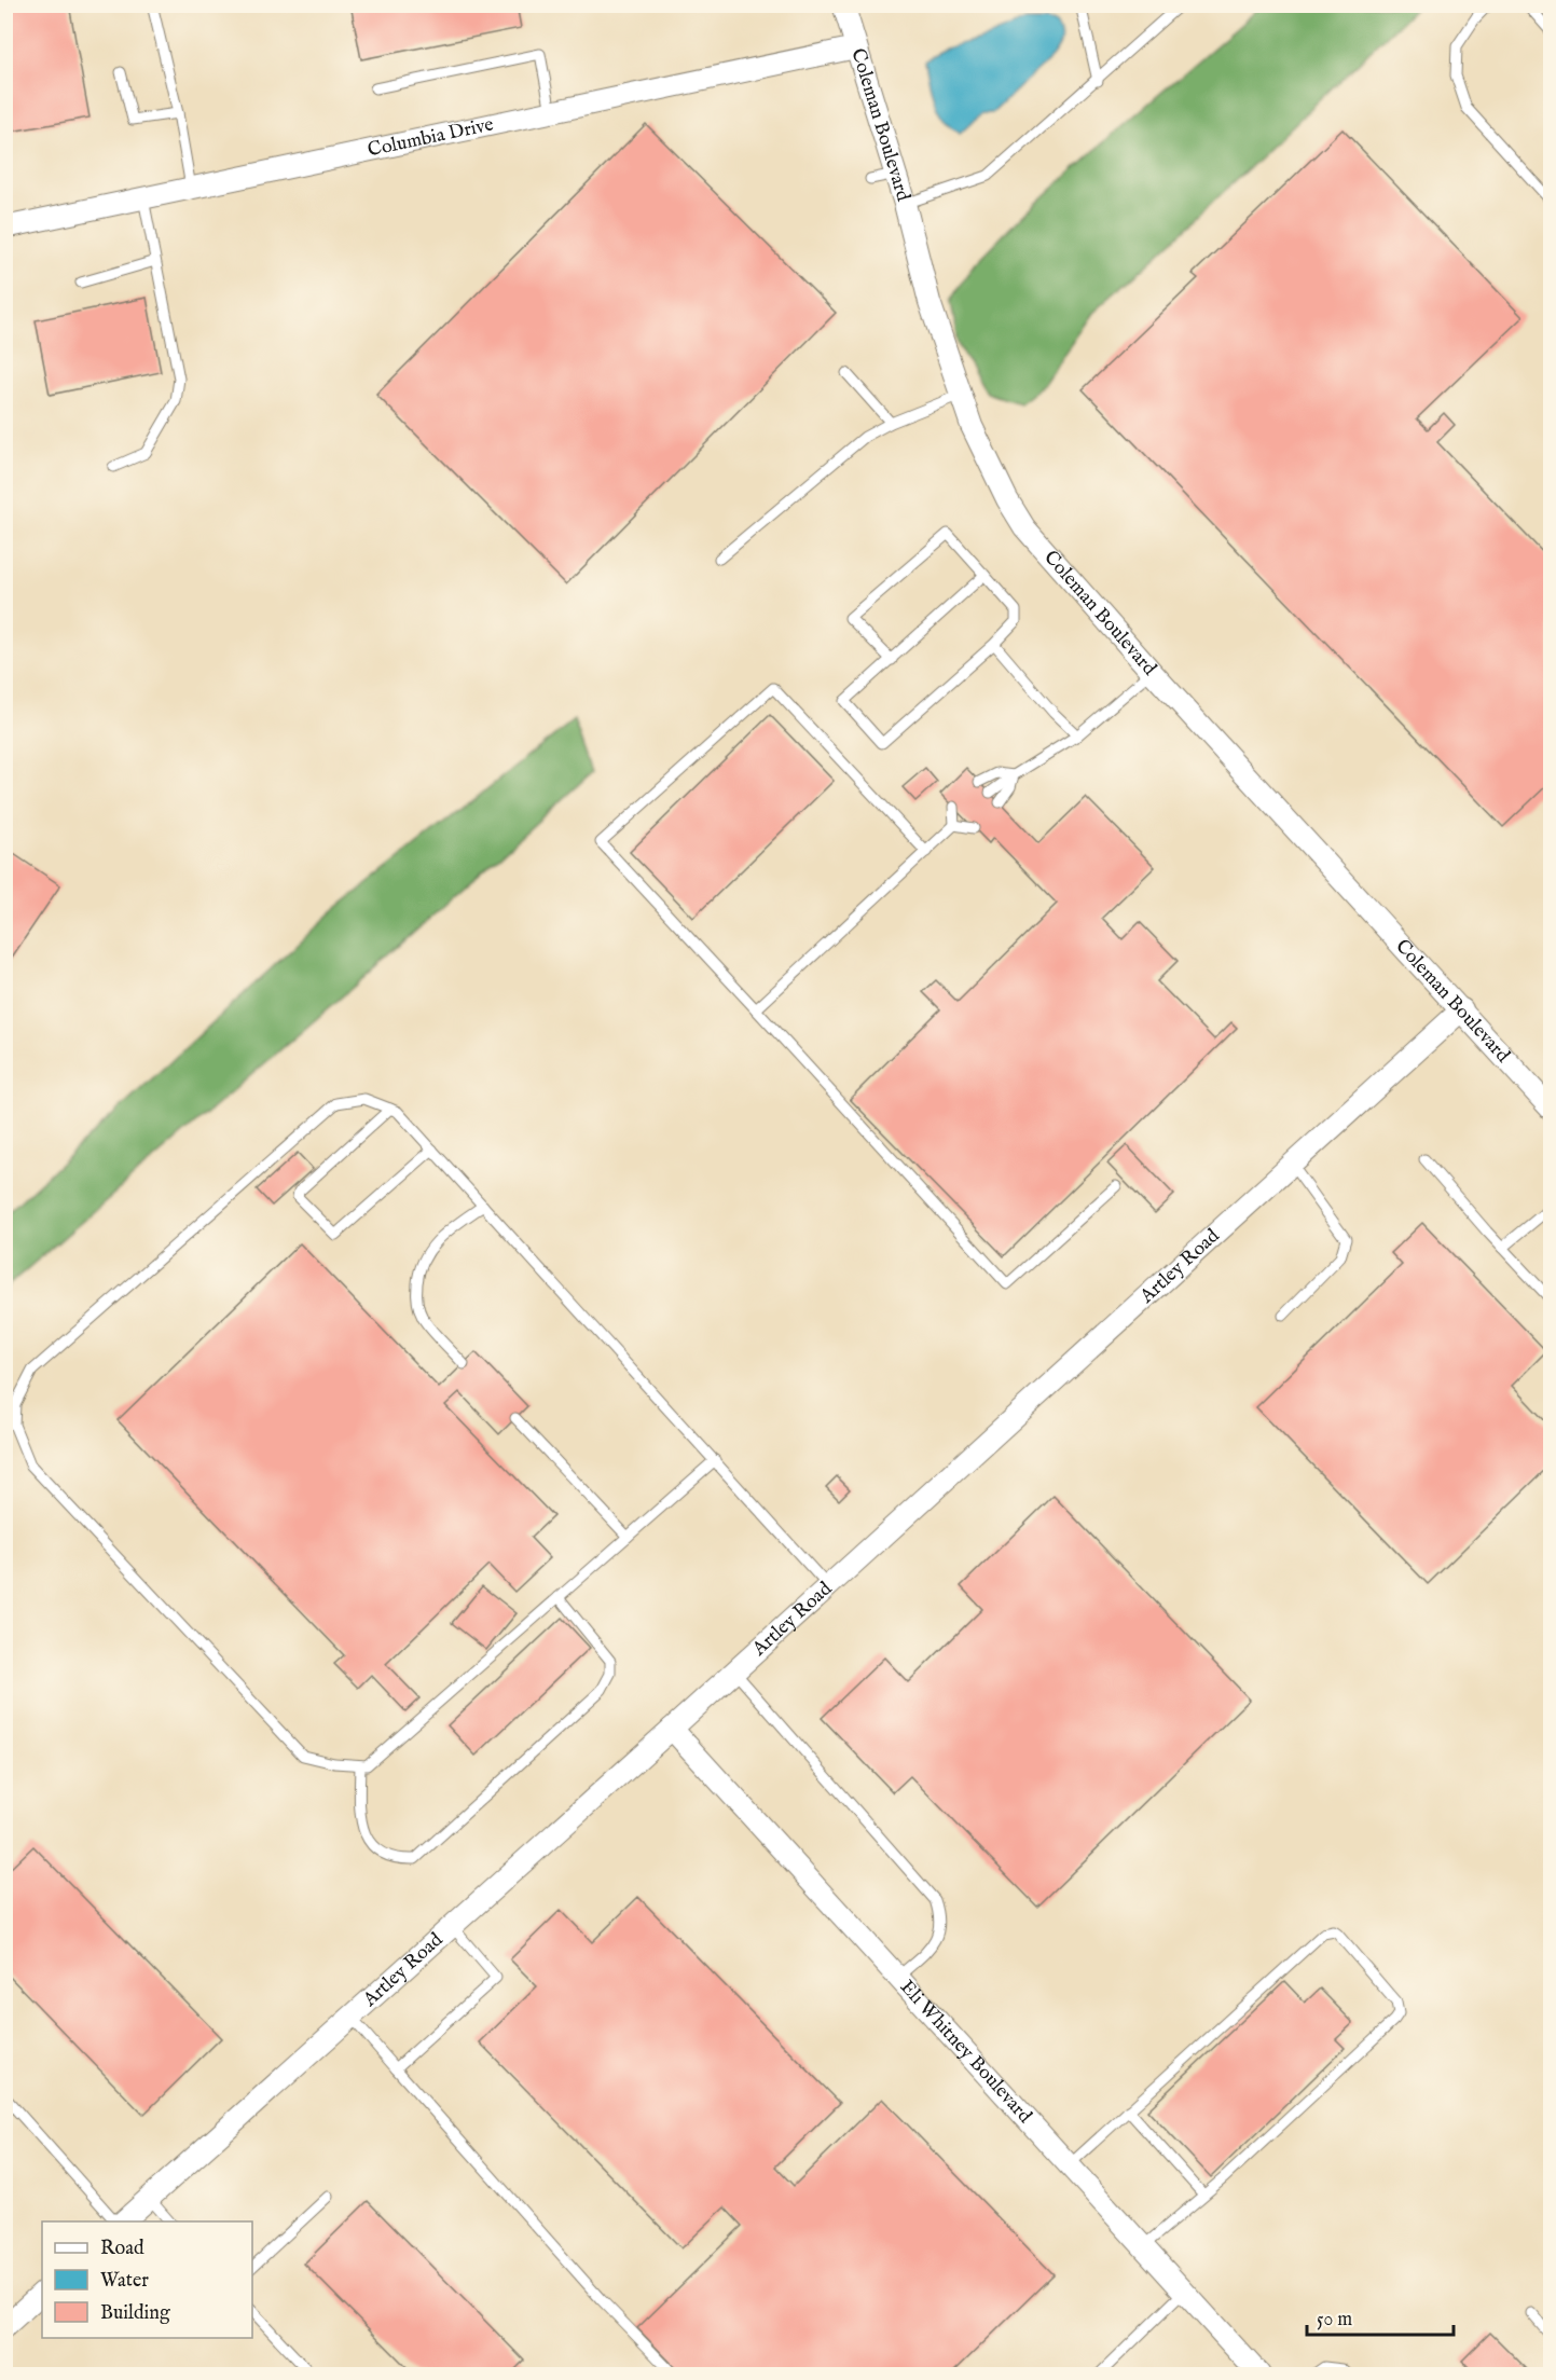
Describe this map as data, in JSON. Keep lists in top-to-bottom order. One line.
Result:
{"streets":{"street":["Coleman Boulevard","Columbia Drive","Artley Road","Eli Whitney Boulevard"]},"crossings":[["Coleman Boulevard","Columbia Drive"],["Coleman Boulevard","Artley Road"],["Artley Road","Eli Whitney Boulevard"]],"legend":["Road","Water","Building"],"scale_bar":"50 m"}
